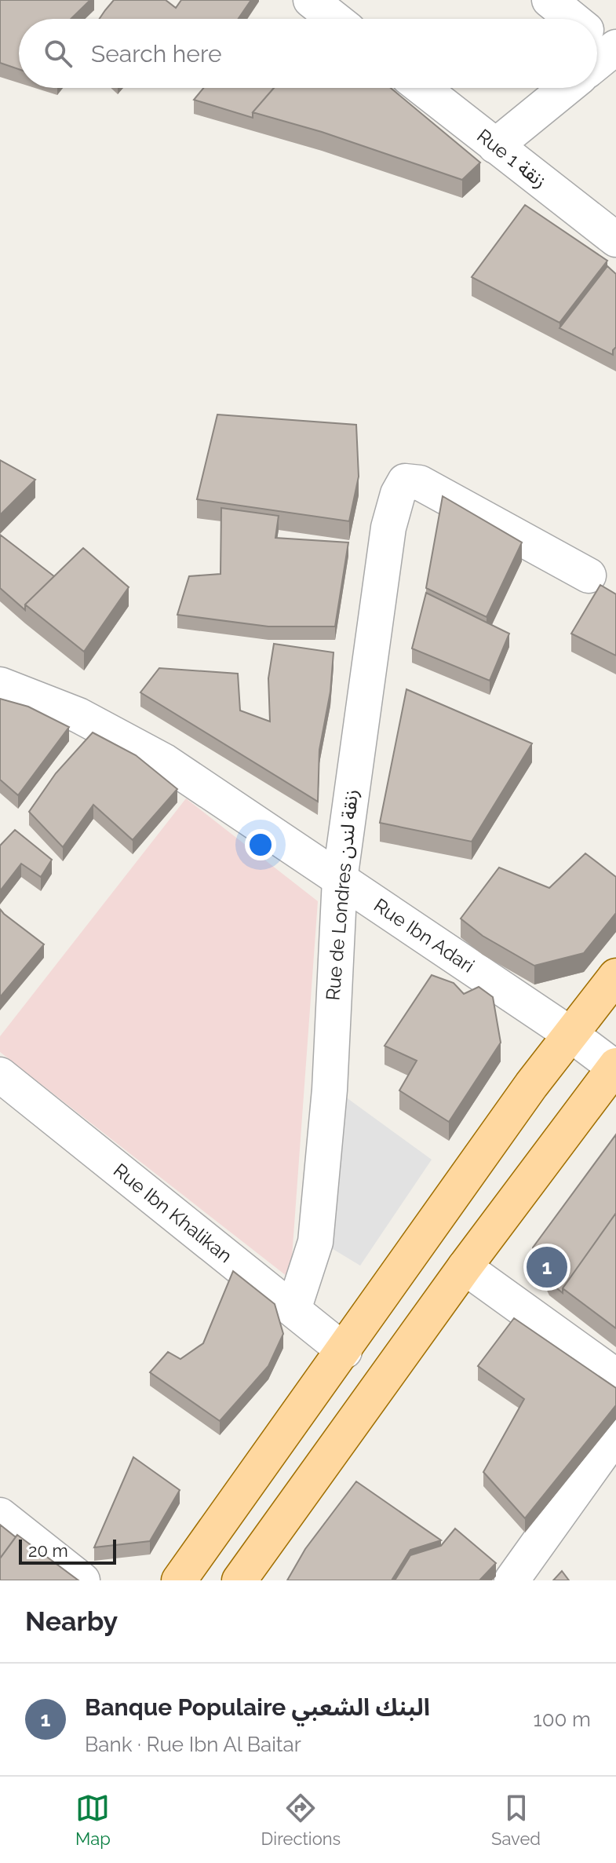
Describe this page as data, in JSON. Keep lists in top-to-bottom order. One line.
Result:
{"streets":{"street":["Rue 1 زنقة","Rue de Londres زنقة لندن","Rue Ibn Adari","Rue Ibn Khalikan"]},"crossings":[["Rue de Londres زنقة لندن","Rue Ibn Adari"],["Rue de Londres زنقة لندن","Rue Ibn Khalikan"]],"scale_bar":"20 m","page":{"search":"Search here","pins":"1","scale":"20 m","heading":"Nearby","list":[{"mark":"1","name":"Banque Populaire البنك الشعبي","note":"Bank · Rue Ibn Al Baitar","value":"100 m"}],"nav":["Map","Directions","Saved"]}}
